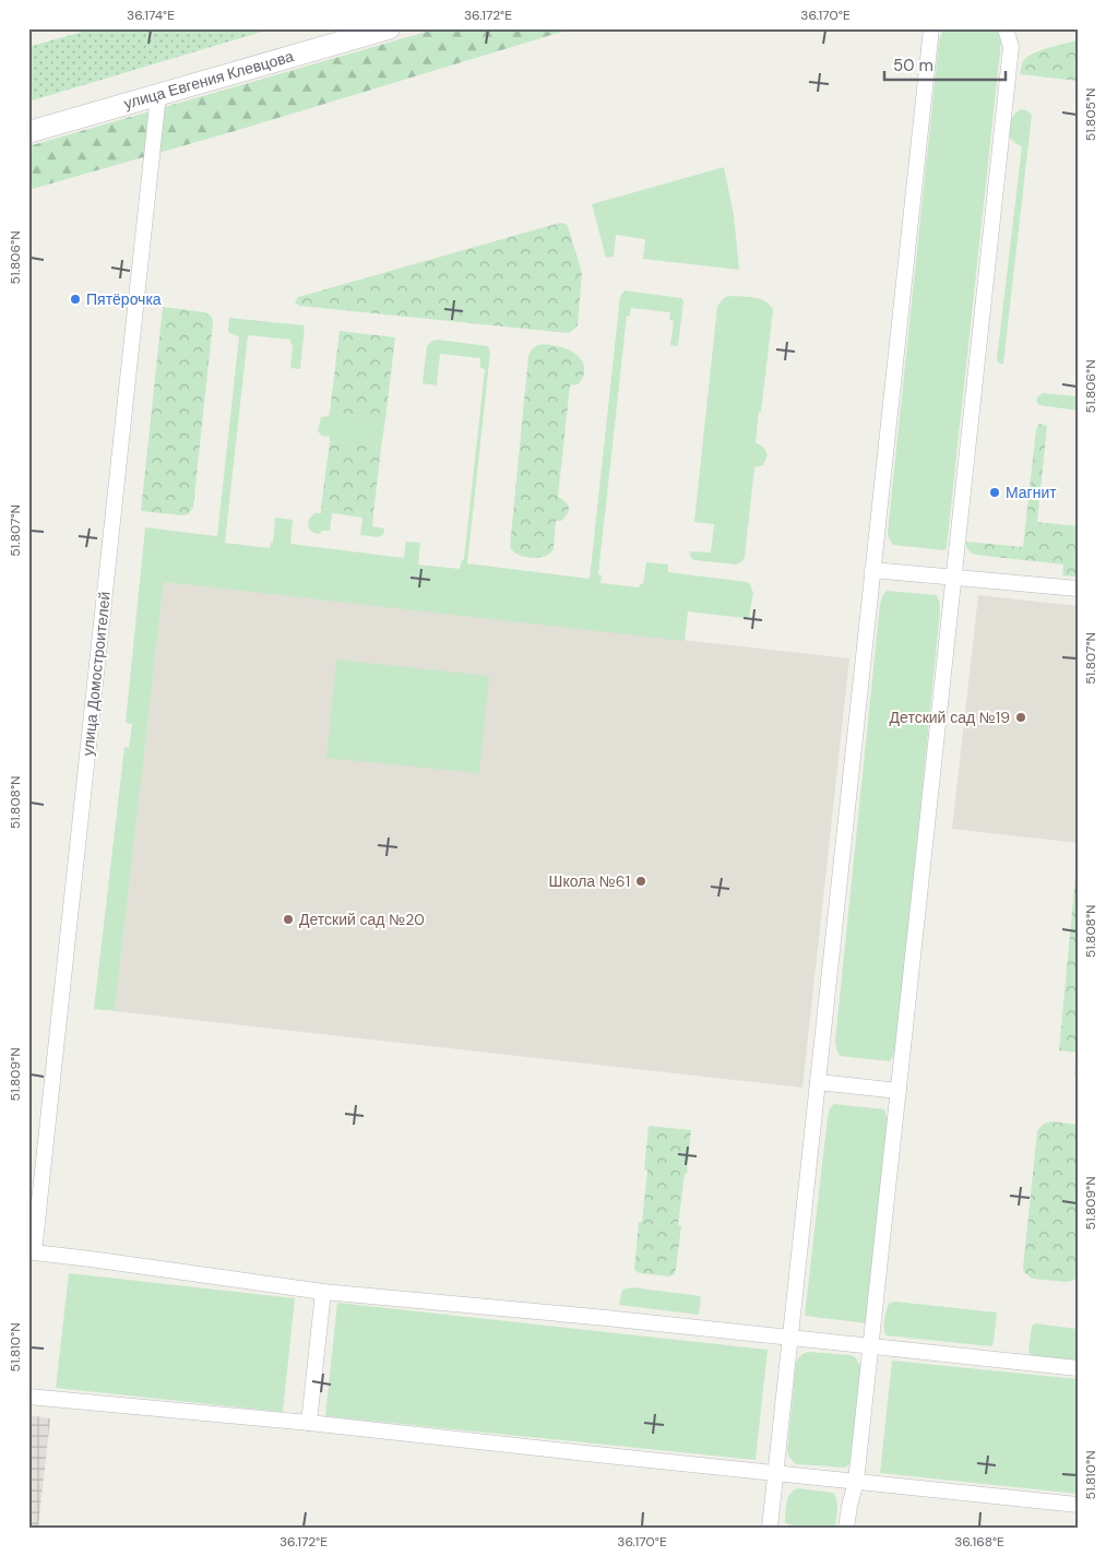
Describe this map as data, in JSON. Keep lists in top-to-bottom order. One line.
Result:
{"streets":{"street":["улица Евгения Клевцова","улица Домостроителей"]},"crossings":[["улица Евгения Клевцова","улица Домостроителей"]],"places":["Пятёрочка","Магнит","Детский сад №19","Школа №61","Детский сад №20"],"scale_bar":"50 m","coordinates":["36.174°E","36.172°E","36.170°E","51.805°N","51.806°N","51.807°N","51.808°N","51.809°N","51.810°N","36.168°E"]}
